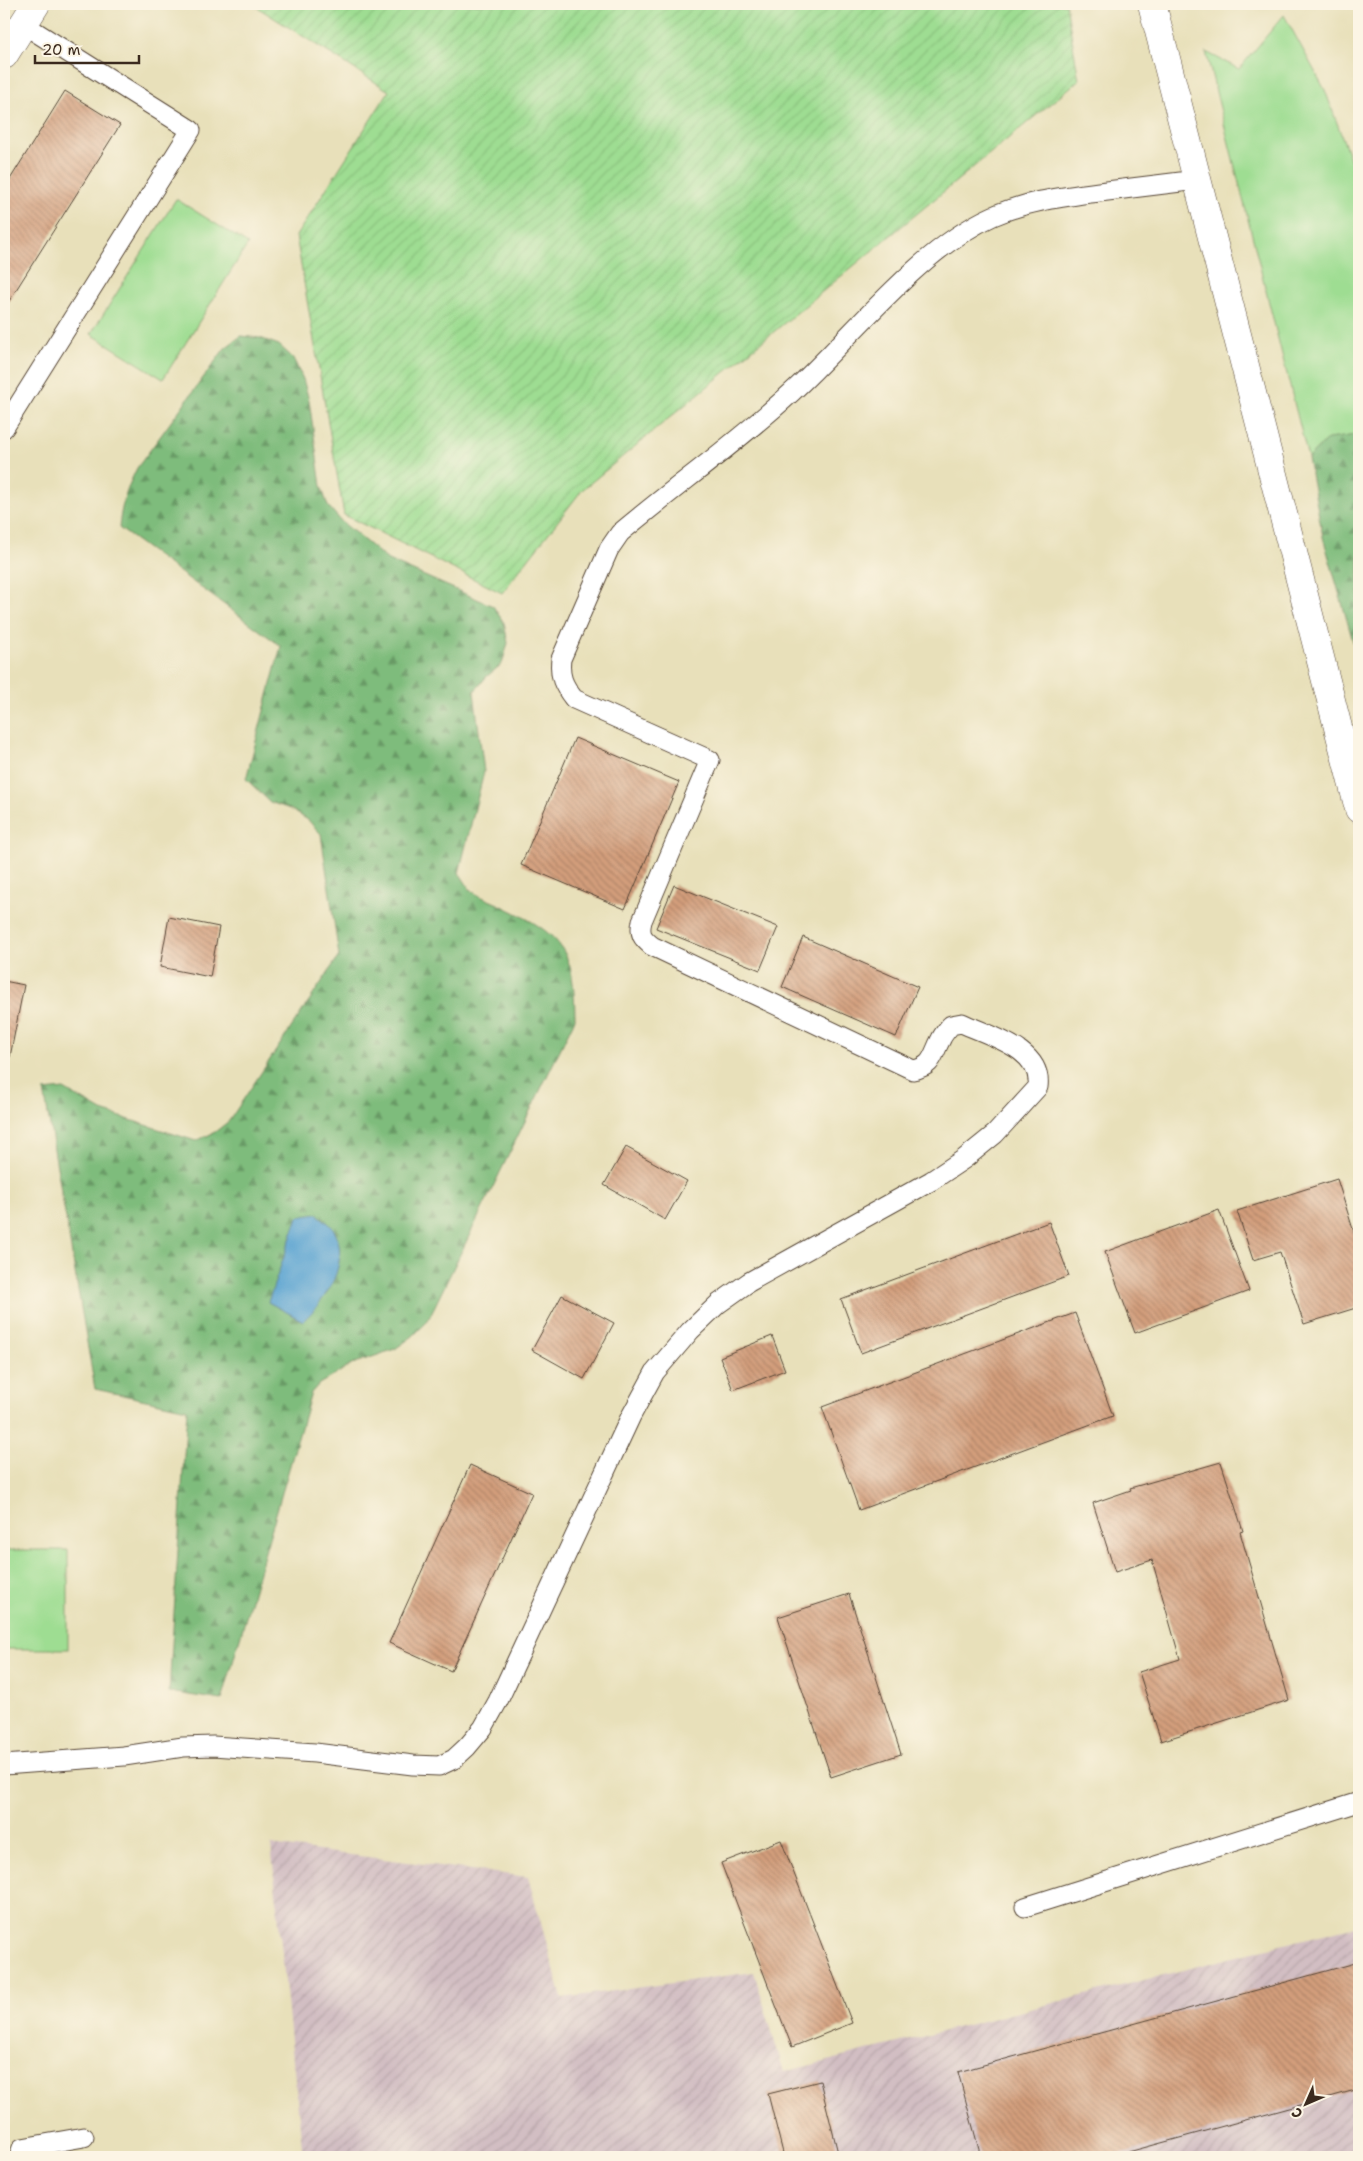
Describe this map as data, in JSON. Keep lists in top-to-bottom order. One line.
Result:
{"scale_bar":"20 m","north":"bottom left"}
